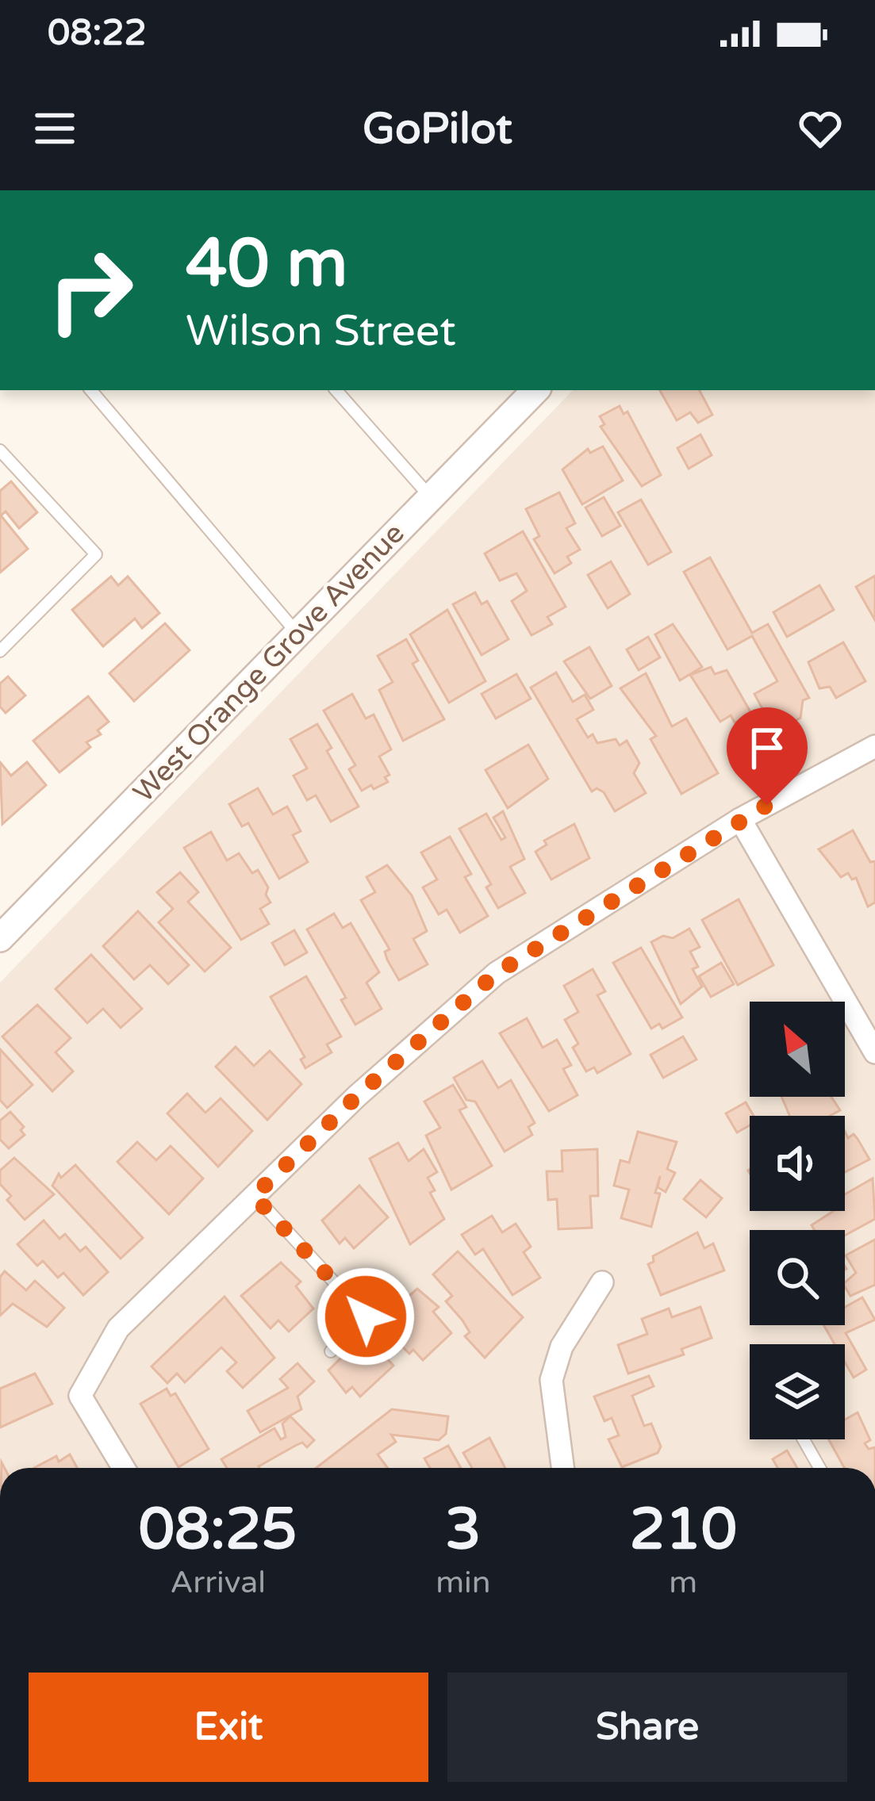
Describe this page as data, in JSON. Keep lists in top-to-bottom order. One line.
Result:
{"streets":{"street":["West Orange Grove Avenue"]},"north":"top left","page":{"status":"08:22","header":"GoPilot","turn":["40 m","Wilson Street"],"eta":["08:25","Arrival","3","min","210","m"],"buttons":["Exit","Share"]}}
